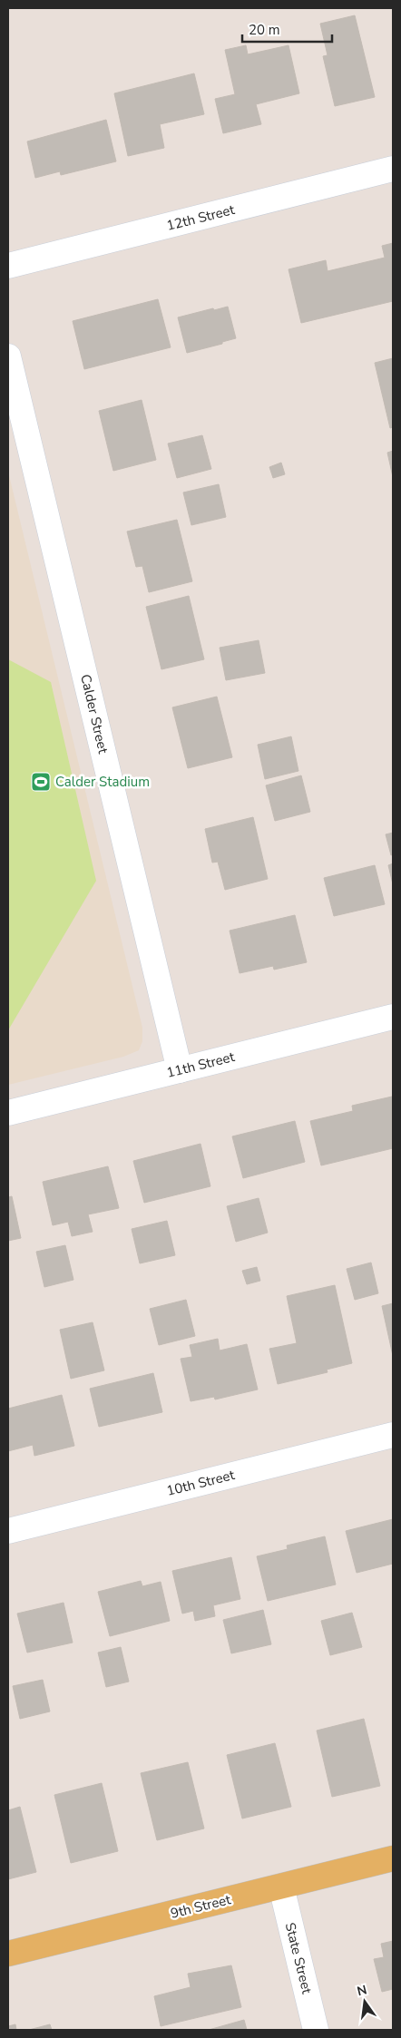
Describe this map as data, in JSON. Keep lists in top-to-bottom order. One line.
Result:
{"streets":{"main road":["9th Street"],"street":["12th Street","Calder Street","11th Street","10th Street","State Street"]},"crossings":[["Calder Street","11th Street"],["9th Street","State Street"]],"places":{"sports":["Calder Stadium"]},"scale_bar":"20 m","north":"top"}
